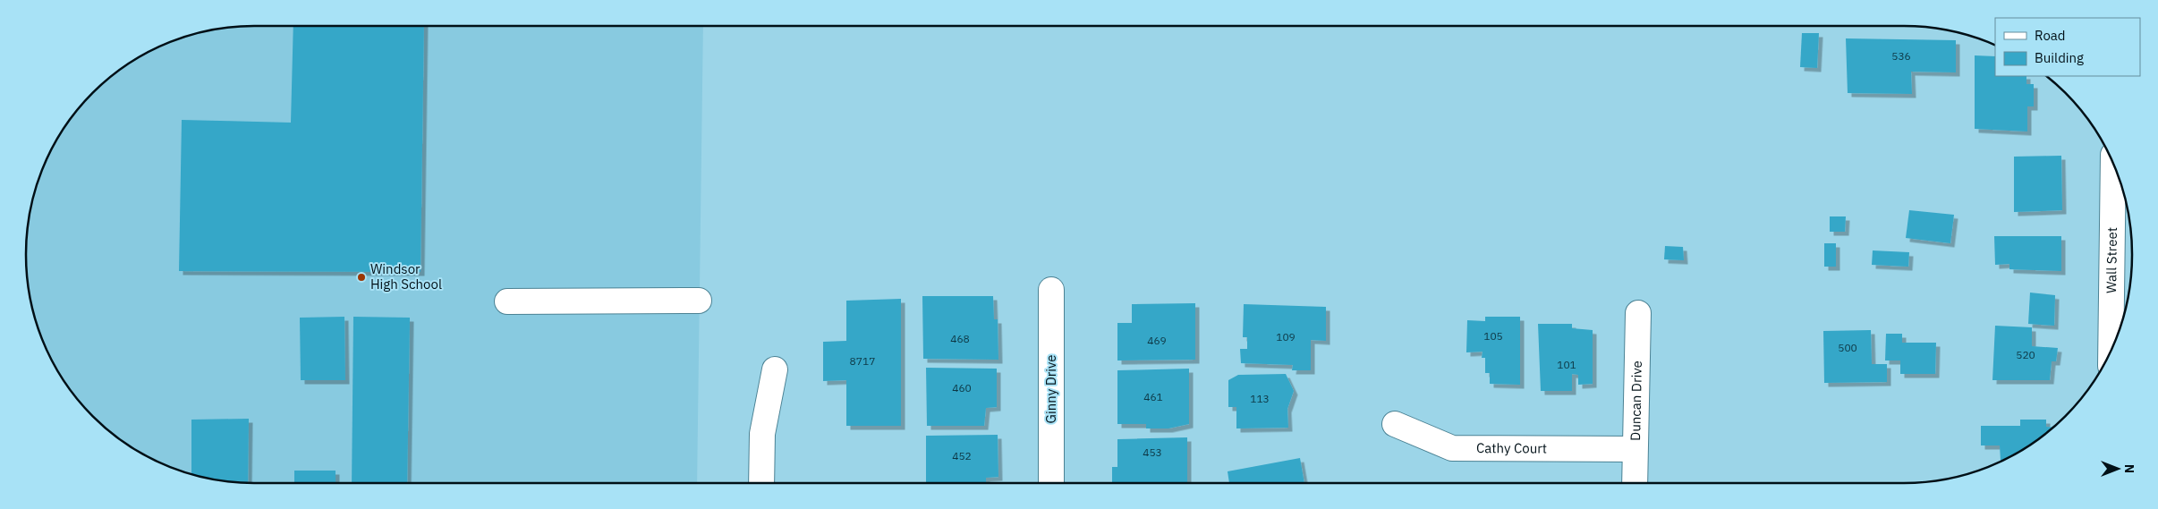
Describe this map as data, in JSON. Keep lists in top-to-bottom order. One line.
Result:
{"streets":{"street":["Wall Street","Ginny Drive","Duncan Drive","Cathy Court"]},"crossings":[["Duncan Drive","Cathy Court"]],"places":["Windsor High School"],"house_numbers":["536","105","109","468","469","500","520","8717","101","460","461","113","453","452"],"legend":["Road","Building"],"north":"right"}
